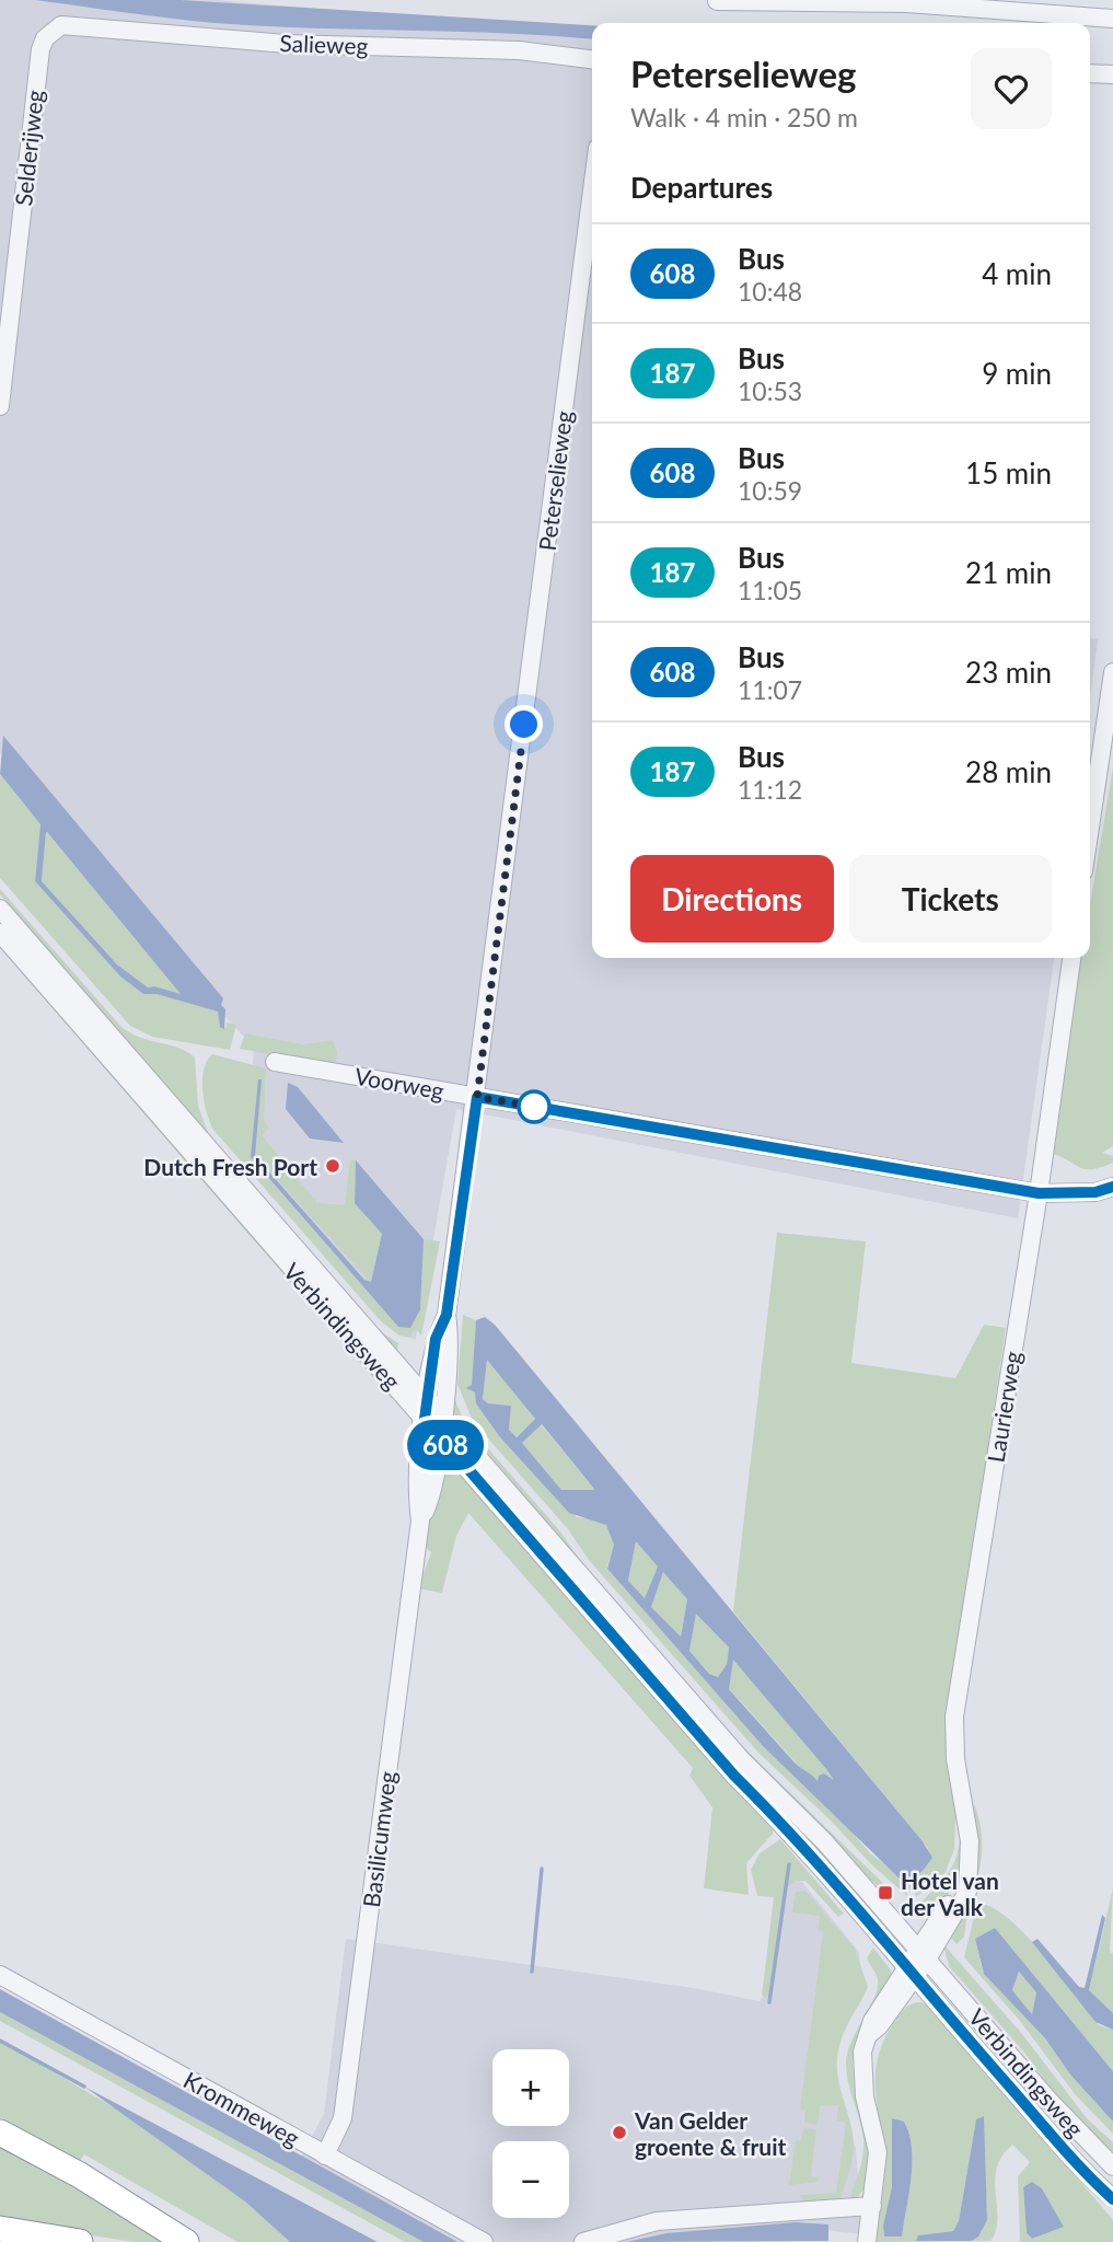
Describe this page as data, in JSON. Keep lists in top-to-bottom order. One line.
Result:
{"streets":{"street":["Salieweg","Selderijweg","Peterselieweg","Voorweg","Verbindingsweg","Laurierweg","Basilicumweg","Krommeweg"]},"crossings":[["Salieweg","Selderijweg"],["Peterselieweg","Voorweg"],["Peterselieweg","Verbindingsweg"],["Peterselieweg","Basilicumweg"],["Voorweg","Laurierweg"],["Verbindingsweg","Laurierweg"],["Verbindingsweg","Basilicumweg"],["Basilicumweg","Krommeweg"]],"places":{"other":["Dutch Fresh Port","Van Gelder groente & fruit"],"transit":["Hotel van der Valk"]},"lines":["bus line 608"],"page":{"on_map":"608","heading":[["Peterselieweg","Walk · 4 min · 250 m"],"Departures"],"list":[{"mark":"608","name":"Bus","note":"10:48","value":"4 min"},{"mark":"187","name":"Bus","note":"10:53","value":"9 min"},{"mark":"608","name":"Bus","note":"10:59","value":"15 min"},{"mark":"187","name":"Bus","note":"11:05","value":"21 min"},{"mark":"608","name":"Bus","note":"11:07","value":"23 min"},{"mark":"187","name":"Bus","note":"11:12","value":"28 min"}],"buttons":["Directions","Tickets"],"map_buttons":["+","−"]}}
